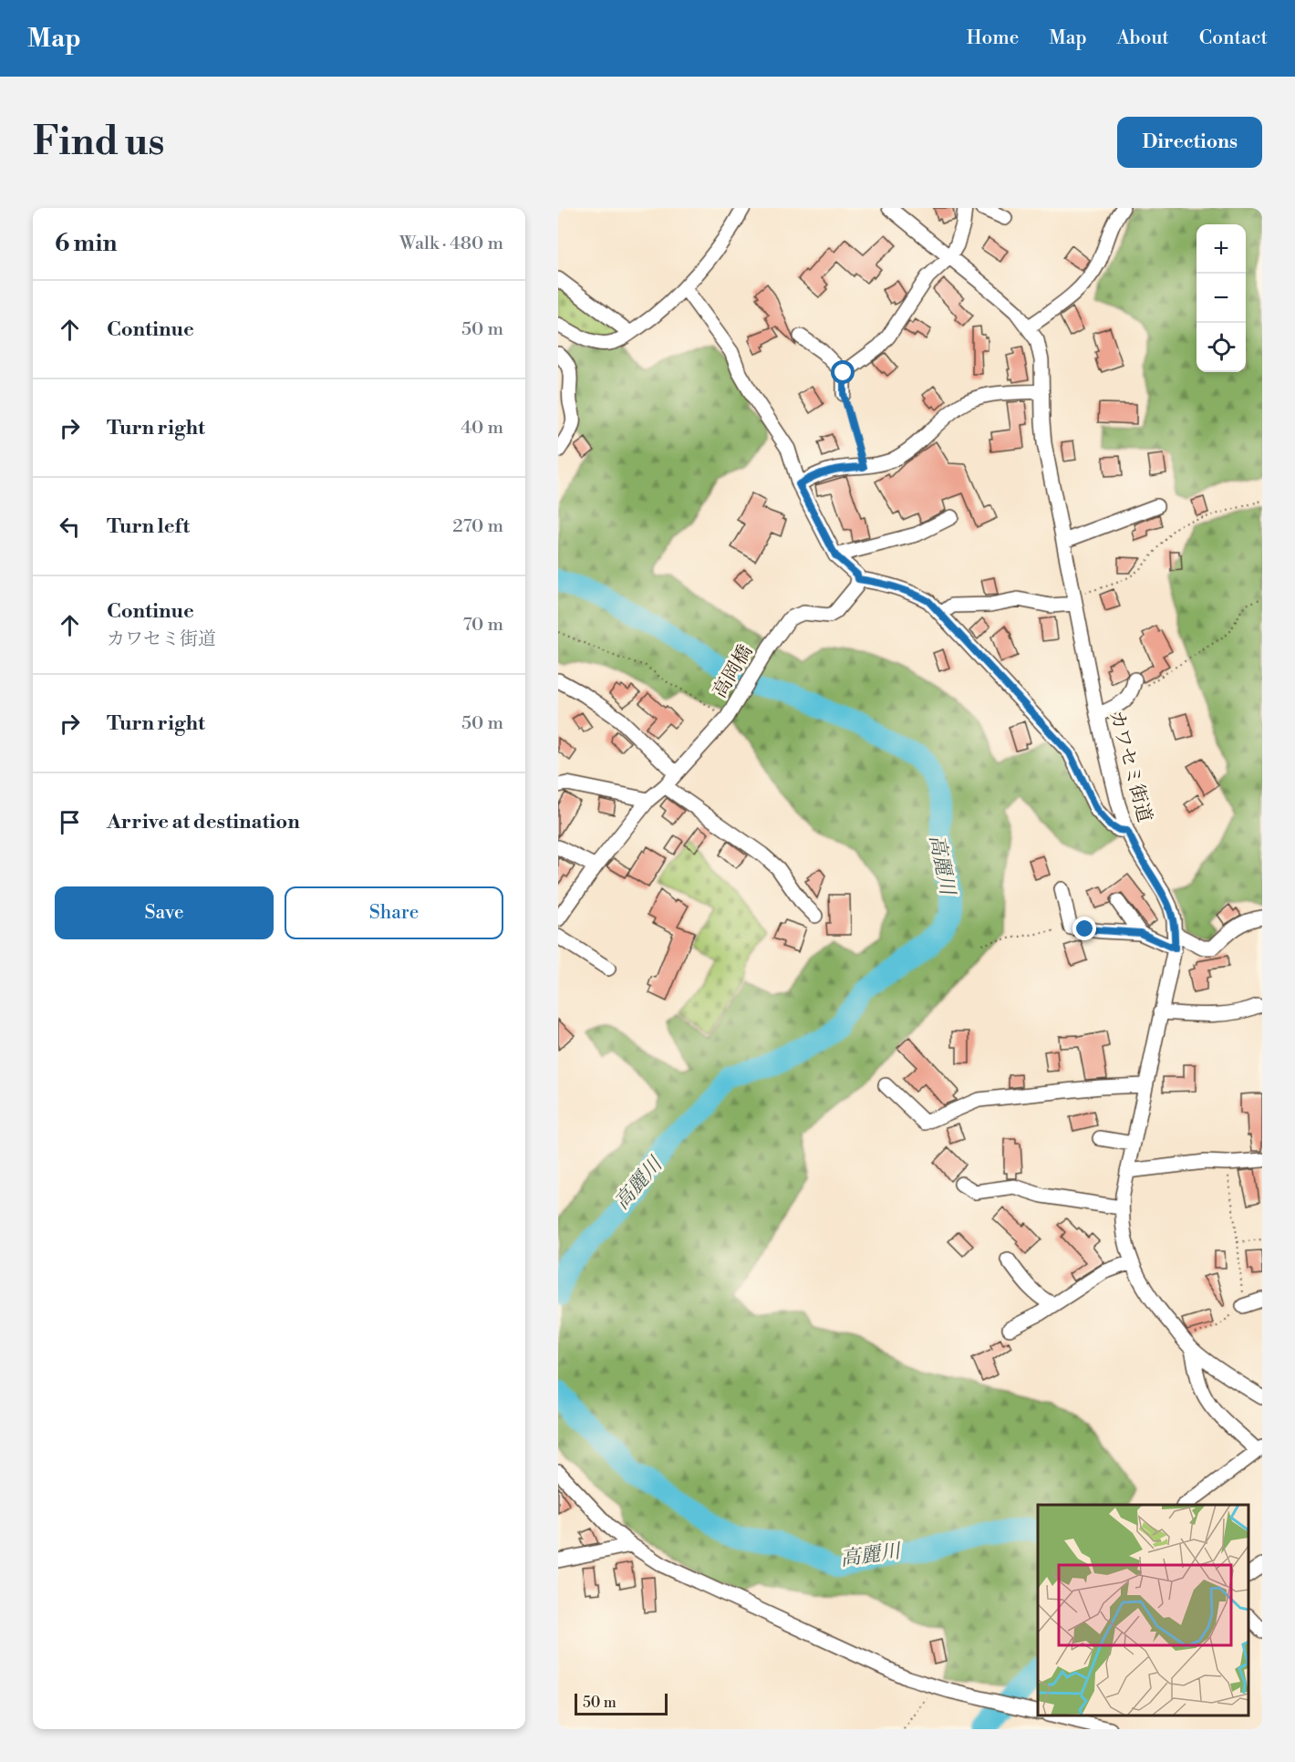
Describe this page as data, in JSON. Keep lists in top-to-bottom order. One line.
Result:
{"streets":{"street":["高岡橋","カワセミ街道"]},"water":["高麗川"],"scale_bar":"50 m","page":{"header":"Map","nav":["Home","Map","About","Contact"],"buttons":["Directions",["Save","Share"]],"title":"Find us","heading":["6 min","Walk · 480 m"],"map_buttons":["+","−"],"list":[["Continue","50 m"],["Turn right","40 m"],["Turn left","270 m"],["Continue","カワセミ街道","70 m"],["Turn right","50 m"],"Arrive at destination"],"scale":"50 m"}}
